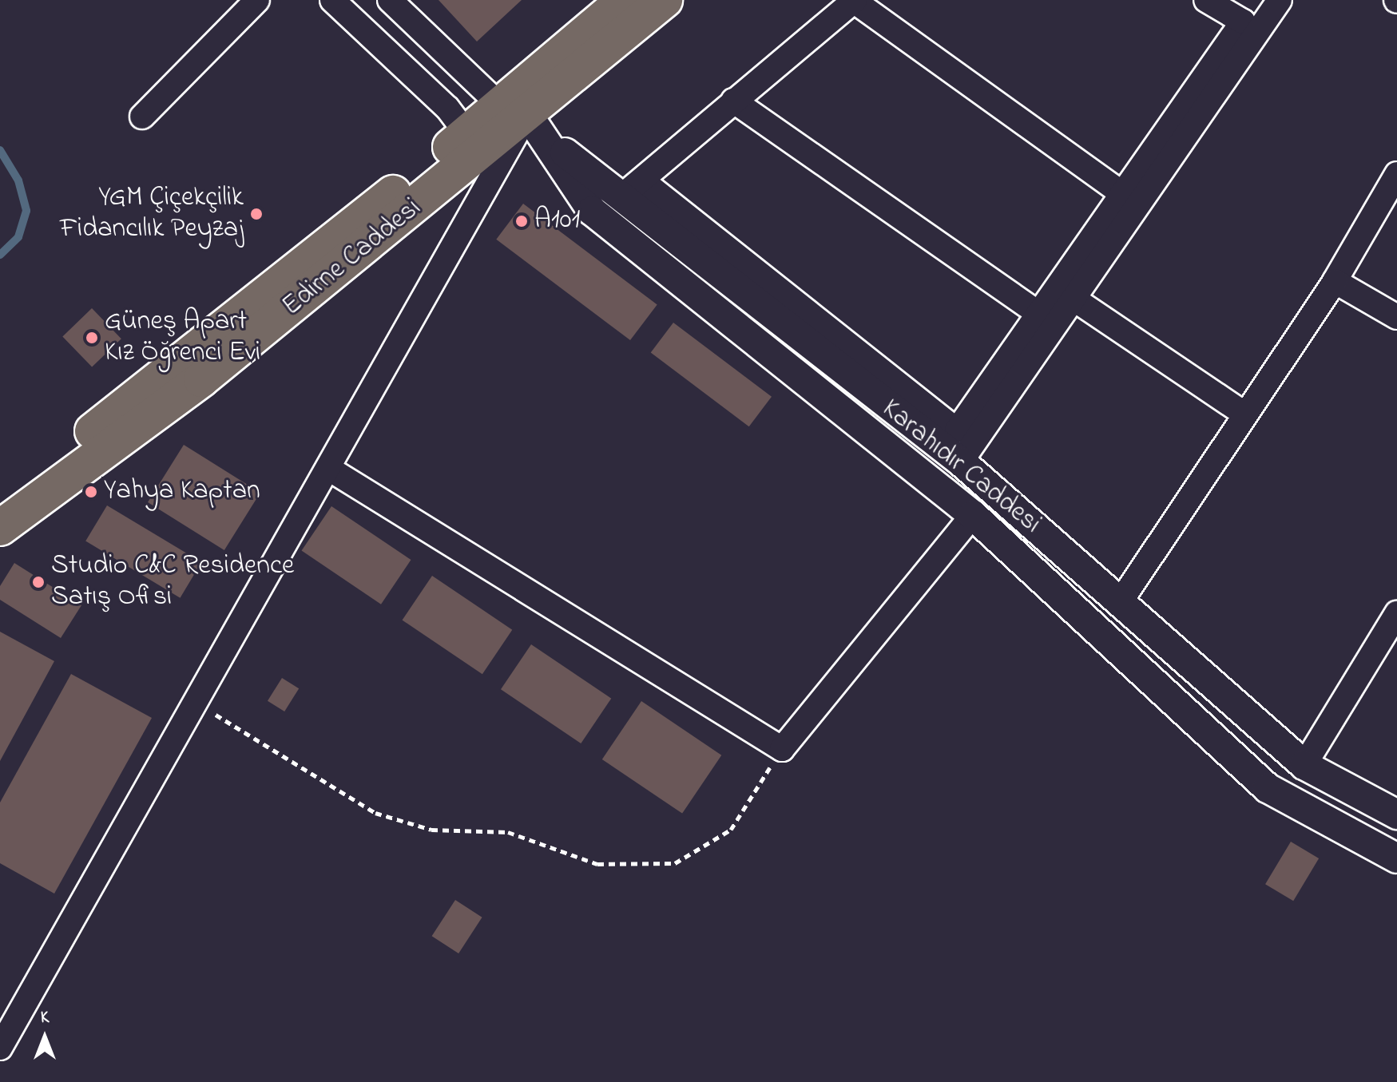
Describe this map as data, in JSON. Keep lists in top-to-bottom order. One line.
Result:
{"streets":{"highway":["Edirne Caddesi"],"street":["Karahıdır Caddesi"]},"crossings":[["Edirne Caddesi","Karahıdır Caddesi"]],"places":["YGM Çiçekçilik Fidancılık Peyzaj","A101","Güneş Apart Kız Öğrenci Evi","Yahya Kaptan","Studio C&C Residence Satış Ofisi"],"north":"top"}
